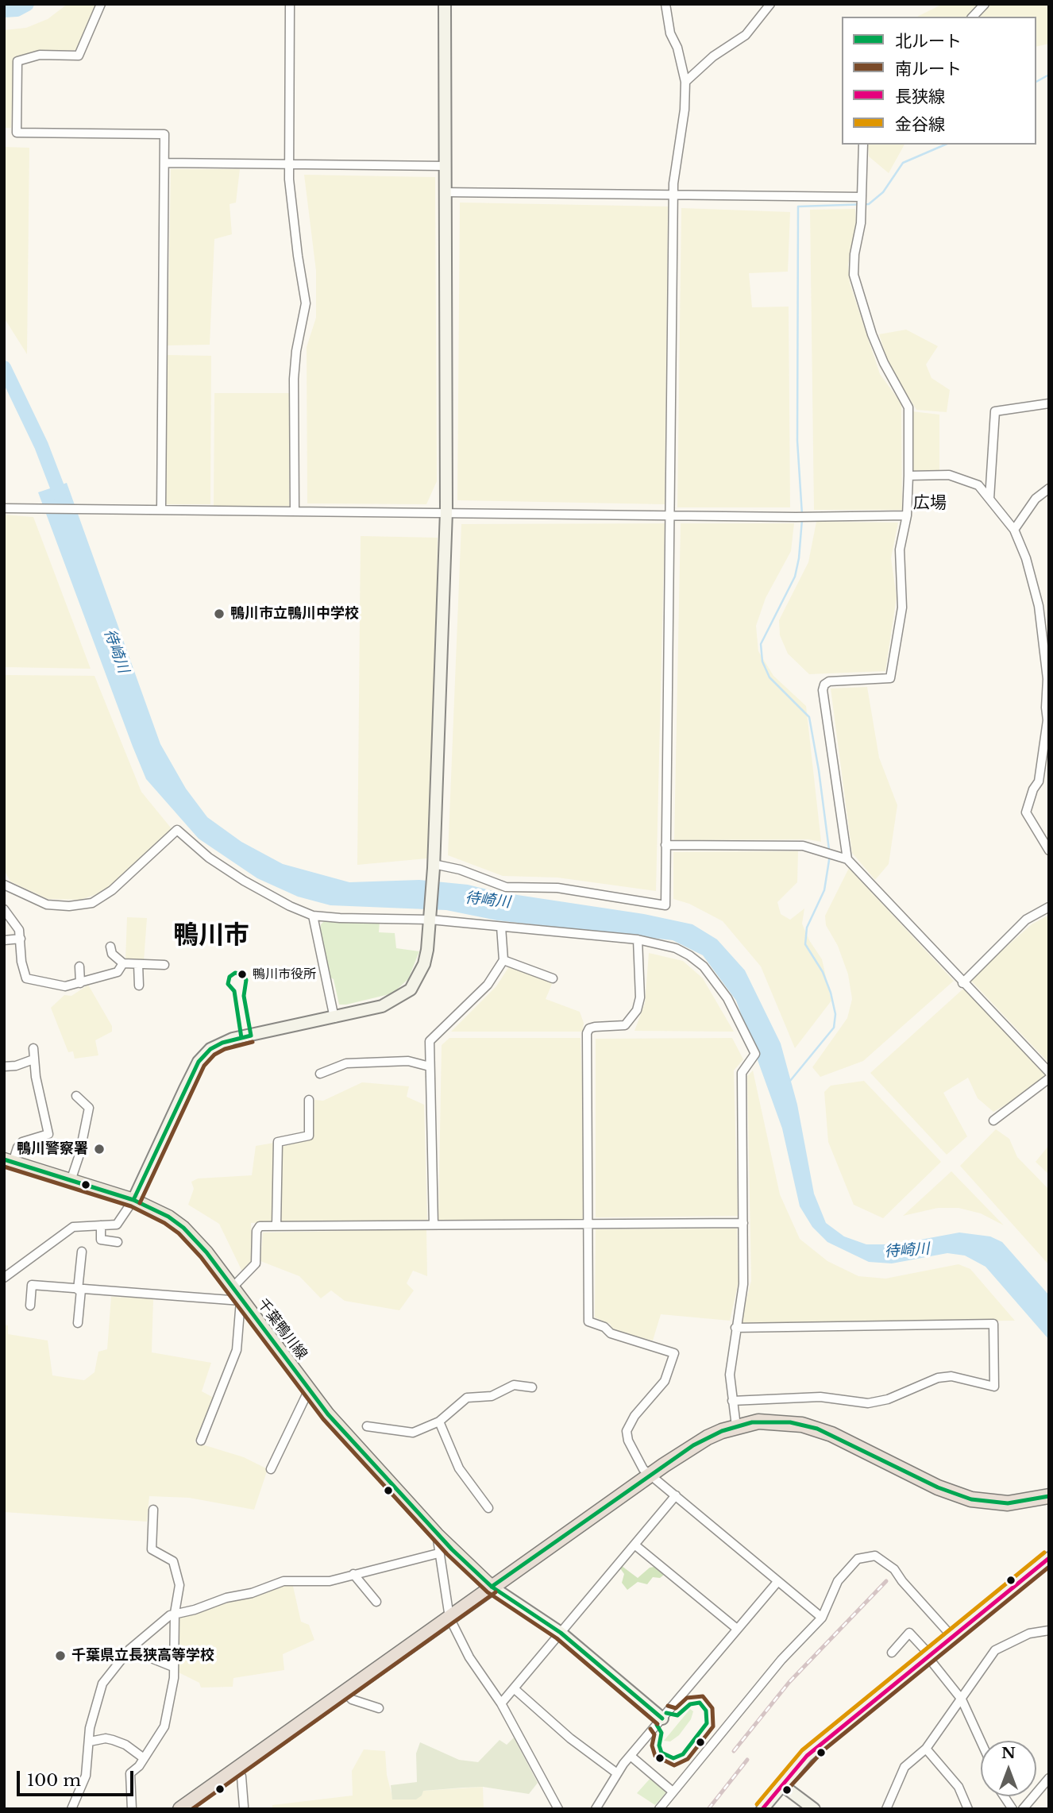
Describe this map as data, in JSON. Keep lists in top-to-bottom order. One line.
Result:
{"streets":{"main road":["千葉鴨川線"]},"districts":["広場","鴨川市"],"water":["待崎川"],"places":["鴨川市立鴨川中学校","鴨川市役所","鴨川警察署","千葉県立長狭高等学校"],"lines":["transit line 北ルート","transit line 南ルート","transit line 金谷線","transit line 長狭線"],"legend":["北ルート","南ルート","長狭線","金谷線"],"scale_bar":"100 m","north":"top"}
